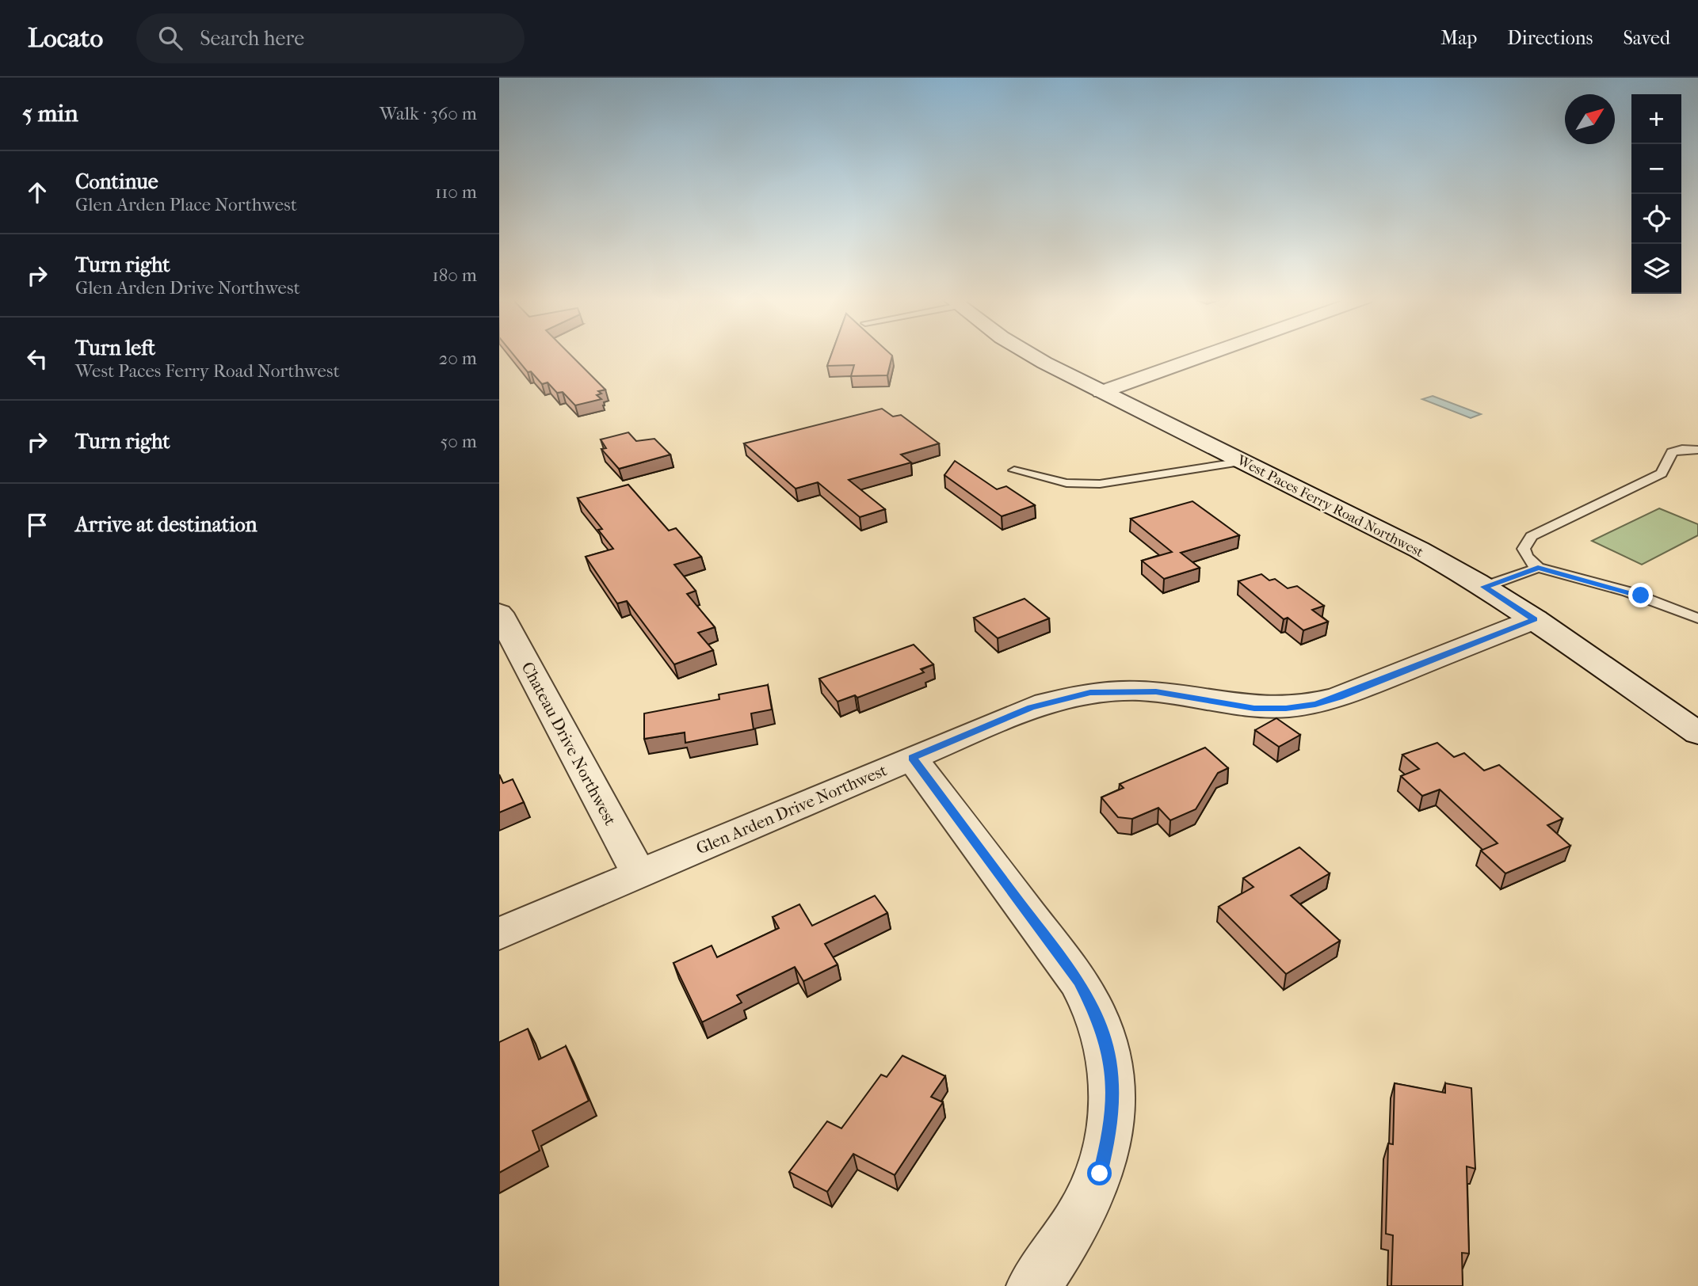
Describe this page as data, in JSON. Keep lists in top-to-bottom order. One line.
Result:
{"streets":{"street":["West Paces Ferry Road Northwest","Chateau Drive Northwest","Glen Arden Drive Northwest"]},"crossings":[["West Paces Ferry Road Northwest","Glen Arden Drive Northwest"],["Chateau Drive Northwest","Glen Arden Drive Northwest"]],"north":"top right","page":{"header":"Locato","search":"Search here","nav":["Map","Directions","Saved"],"heading":["5 min","Walk · 360 m"],"map_buttons":["+","−"],"list":[["Continue","Glen Arden Place Northwest","110 m"],["Turn right","Glen Arden Drive Northwest","180 m"],["Turn left","West Paces Ferry Road Northwest","20 m"],["Turn right","50 m"],"Arrive at destination"]}}
